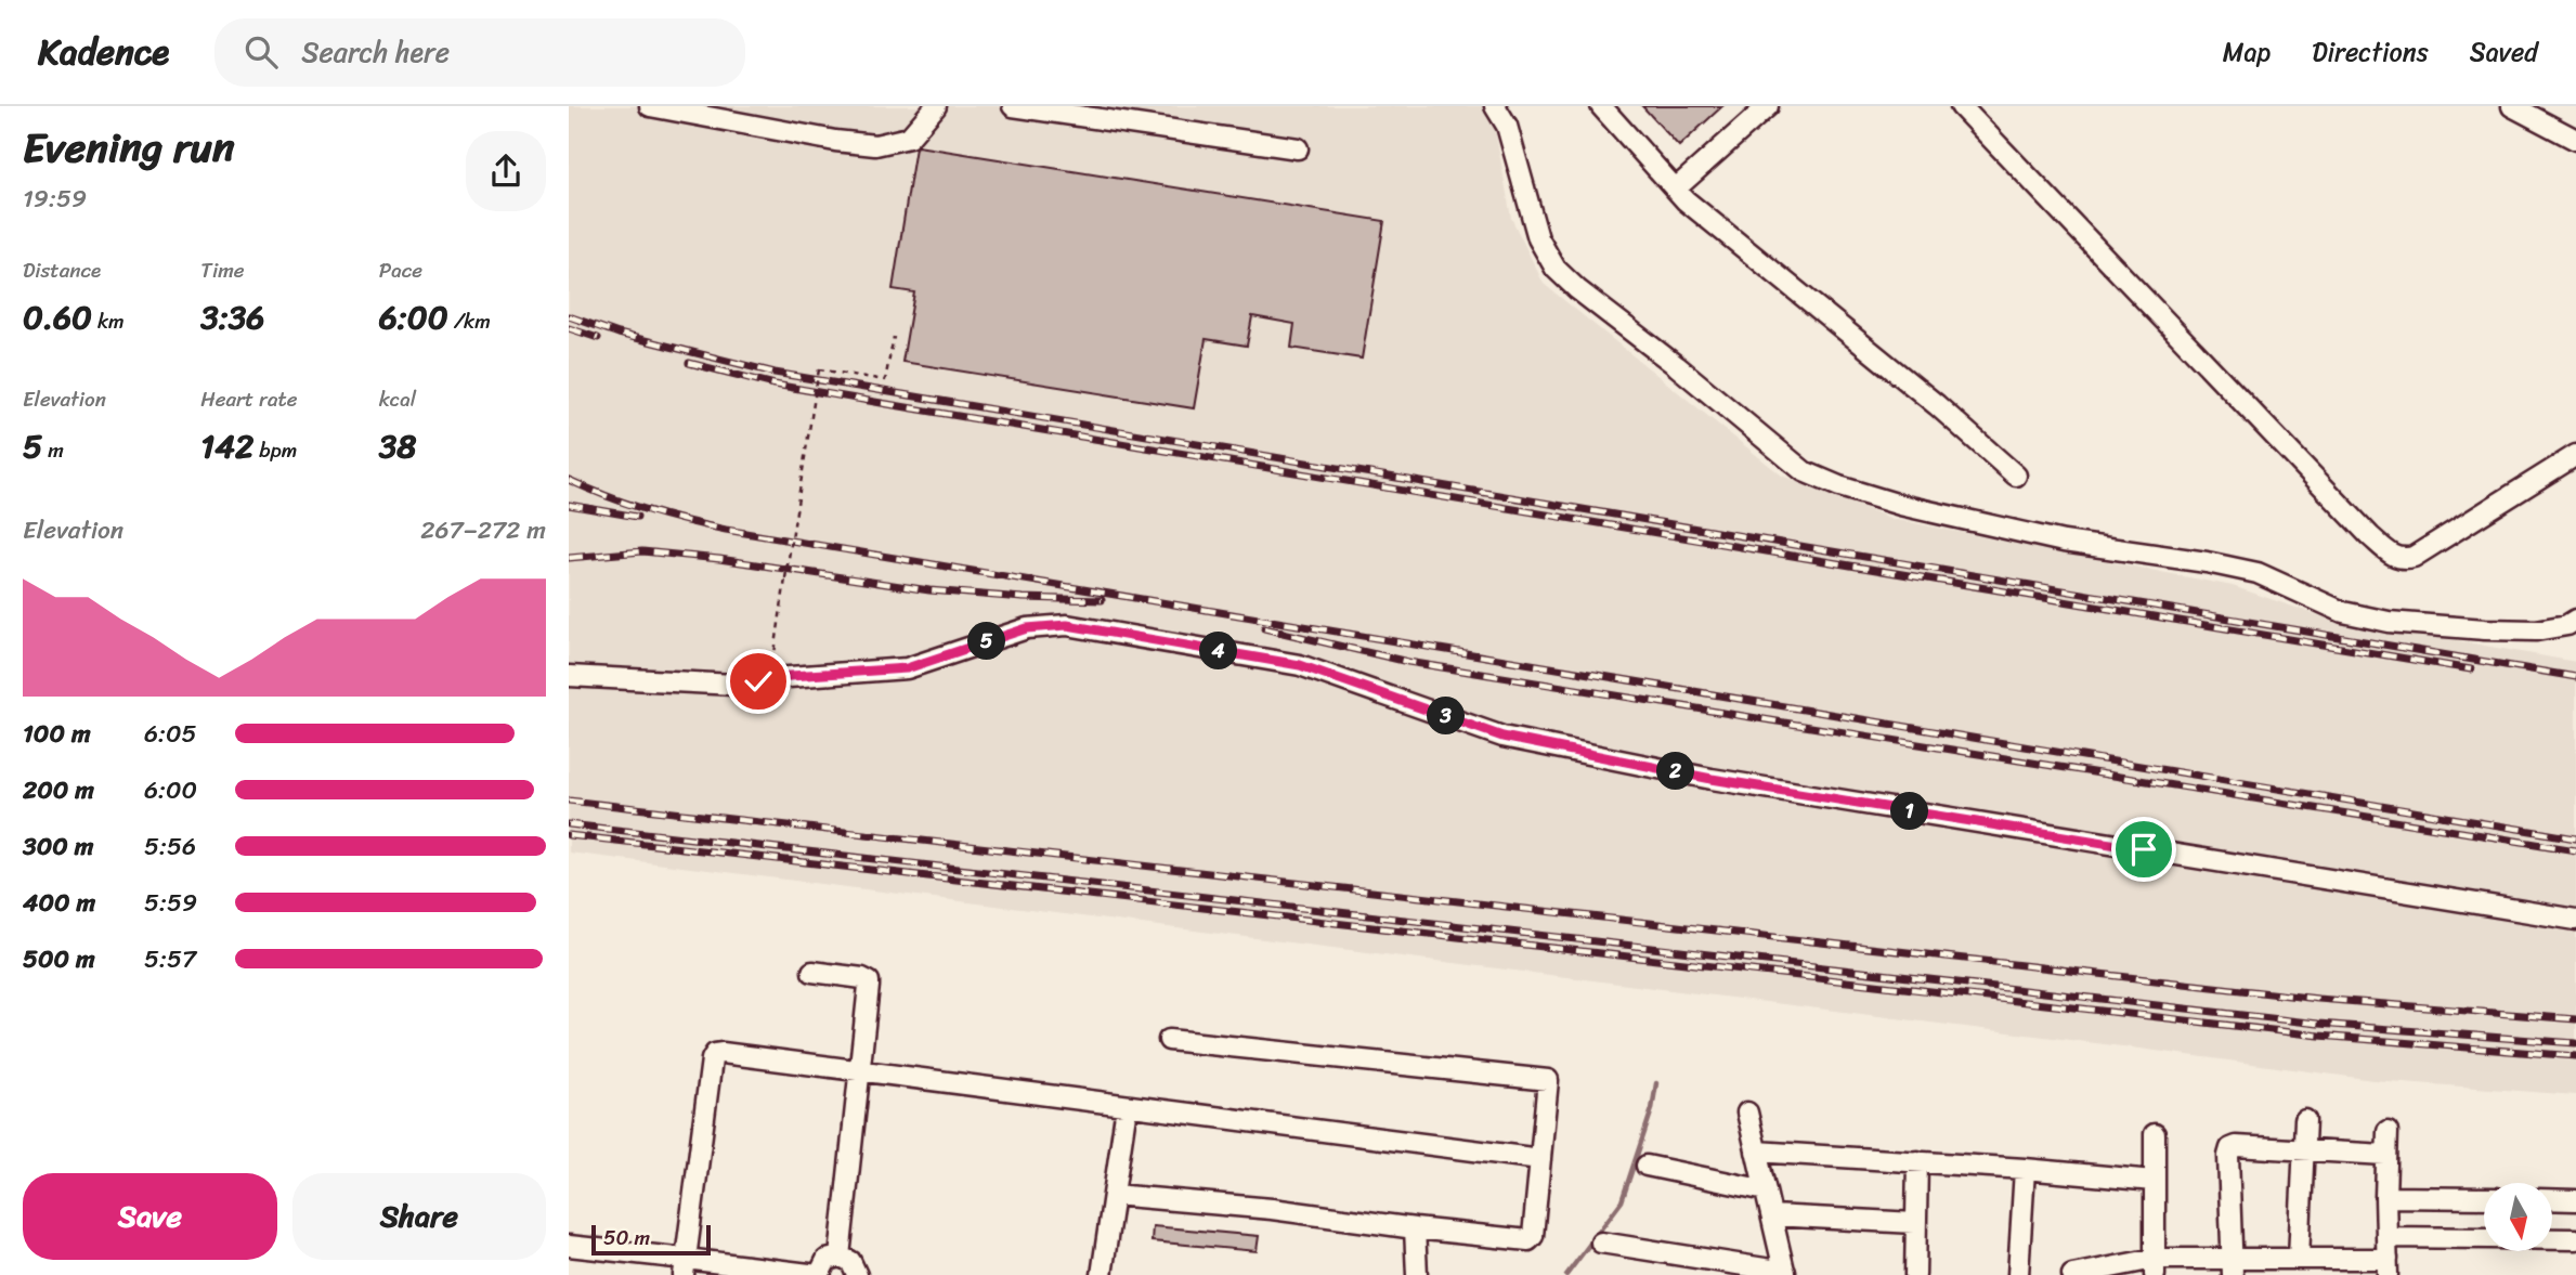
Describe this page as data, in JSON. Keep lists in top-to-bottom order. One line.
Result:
{"scale_bar":"50 m","north":"bottom","page":{"header":"Kadence","search":"Search here","nav":["Map","Directions","Saved"],"heading":["Evening run","19:59"],"stats":[["Distance","0.60 km"],["Time","3:36"],["Pace","6:00 /km"],["Elevation","5 m"],["Heart rate","142 bpm"],["kcal","38"]],"chart":["Elevation","267–272 m"],"pins":["5","4","3","2","1"],"list":[{"name":"100 m","note":"6:05"},{"name":"200 m","note":"6:00"},{"name":"300 m","note":"5:56"},{"name":"400 m","note":"5:59"},{"name":"500 m","note":"5:57"}],"buttons":["Save","Share"],"scale":"50 m"}}
